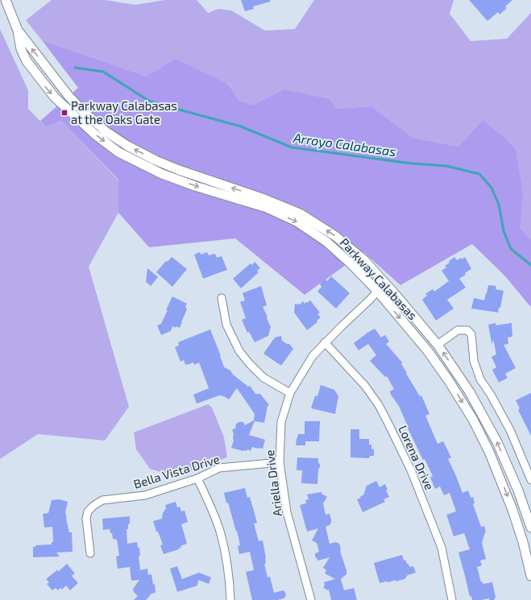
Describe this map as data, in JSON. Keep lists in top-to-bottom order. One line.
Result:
{"streets":{"street":["Parkway Calabasas","Lorena Drive","Bella Vista Drive","Ariella Drive"]},"crossings":[["Parkway Calabasas","Ariella Drive"],["Lorena Drive","Ariella Drive"],["Bella Vista Drive","Ariella Drive"]],"water":["Arroyo Calabasas"],"places":{"transit":["Parkway Calabasas at the Oaks Gate"]}}
